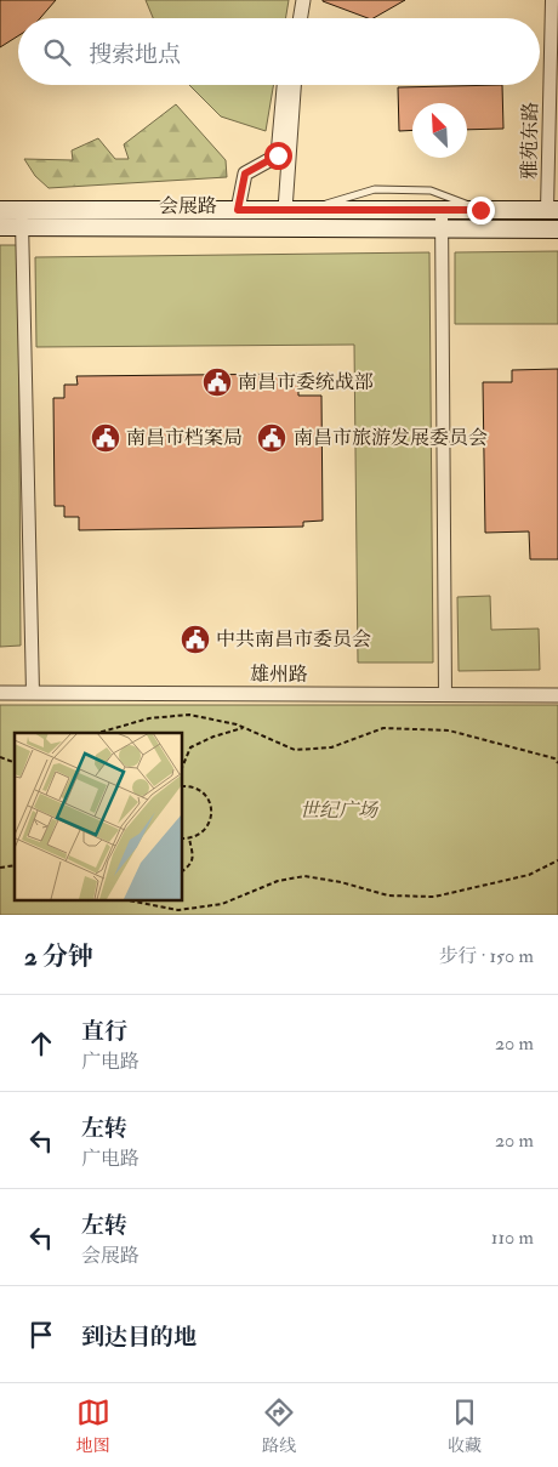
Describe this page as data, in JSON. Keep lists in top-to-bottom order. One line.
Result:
{"streets":{"main road":["会展路"],"street":["雅苑东路","雄州路"]},"crossings":[["雅苑东路","会展路"]],"parks":["世纪广场"],"places":{"public building":["南昌市委统战部","南昌市档案局","南昌市旅游发展委员会","中共南昌市委员会"]},"north":"top left","page":{"search":"搜索地点","heading":["2 分钟","步行 · 150 m"],"list":[["直行","广电路","20 m"],["左转","广电路","20 m"],["左转","会展路","110 m"],"到达目的地"],"nav":["地图","路线","收藏"]}}
